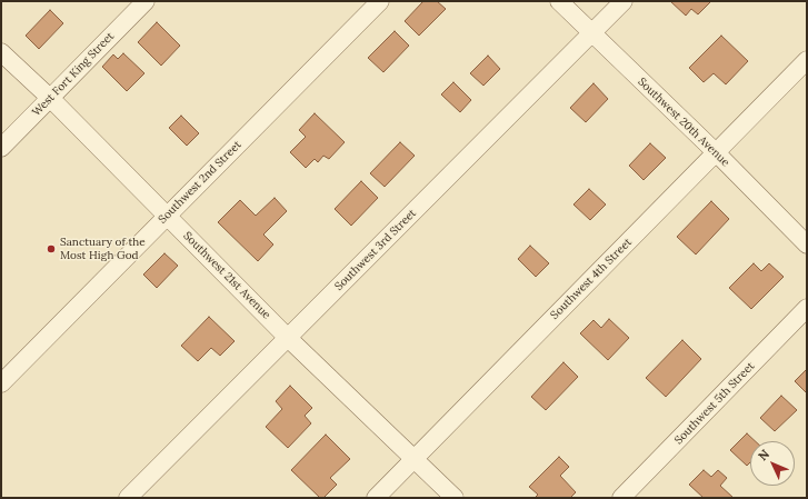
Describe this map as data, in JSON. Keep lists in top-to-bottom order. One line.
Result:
{"streets":{"street":["West Fort King Street","Southwest 20th Avenue","Southwest 2nd Street","Southwest 3rd Street","Southwest 21st Avenue","Southwest 4th Street","Southwest 5th Street"]},"crossings":[["West Fort King Street","Southwest 21st Avenue"],["Southwest 20th Avenue","Southwest 3rd Street"],["Southwest 20th Avenue","Southwest 4th Street"],["Southwest 2nd Street","Southwest 21st Avenue"],["Southwest 3rd Street","Southwest 21st Avenue"],["Southwest 21st Avenue","Southwest 4th Street"]],"places":["Sanctuary of the Most High God"],"north":"top left"}
